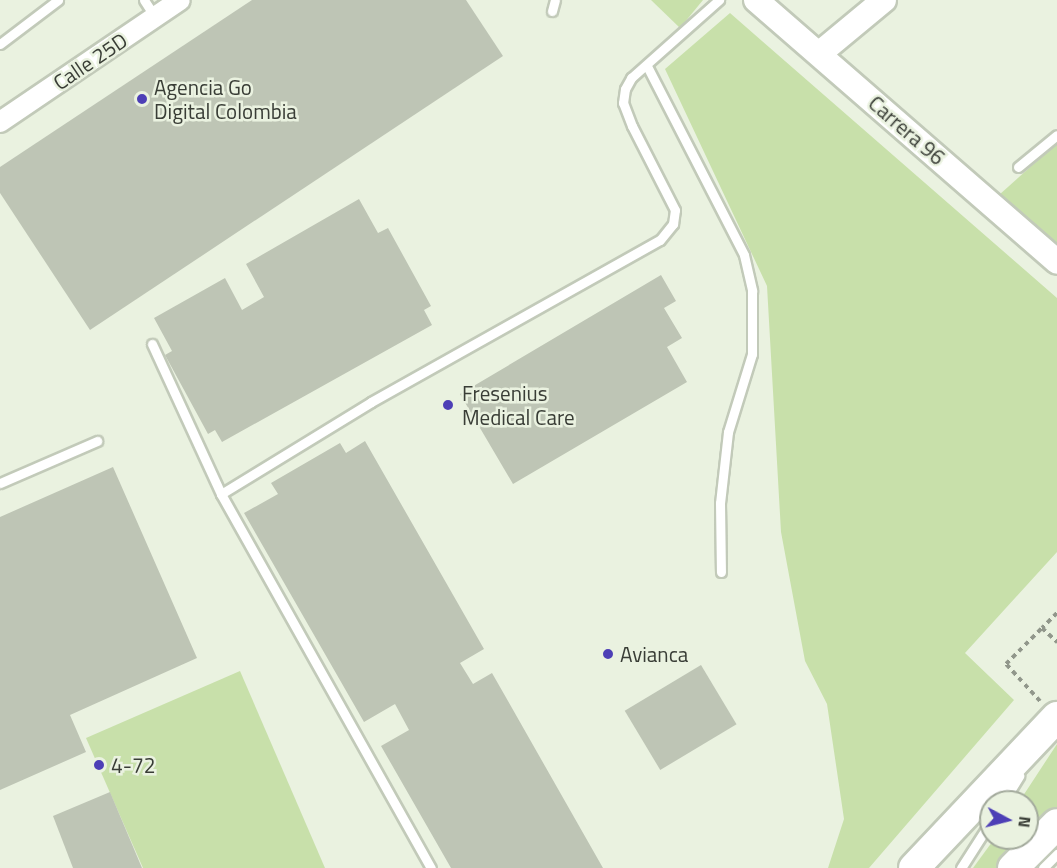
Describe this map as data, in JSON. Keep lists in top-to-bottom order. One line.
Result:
{"streets":{"street":["Calle 25D","Carrera 96"]},"places":["Agencia Go Digital Colombia","Fresenius Medical Care","Avianca","4-72"],"north":"right"}
